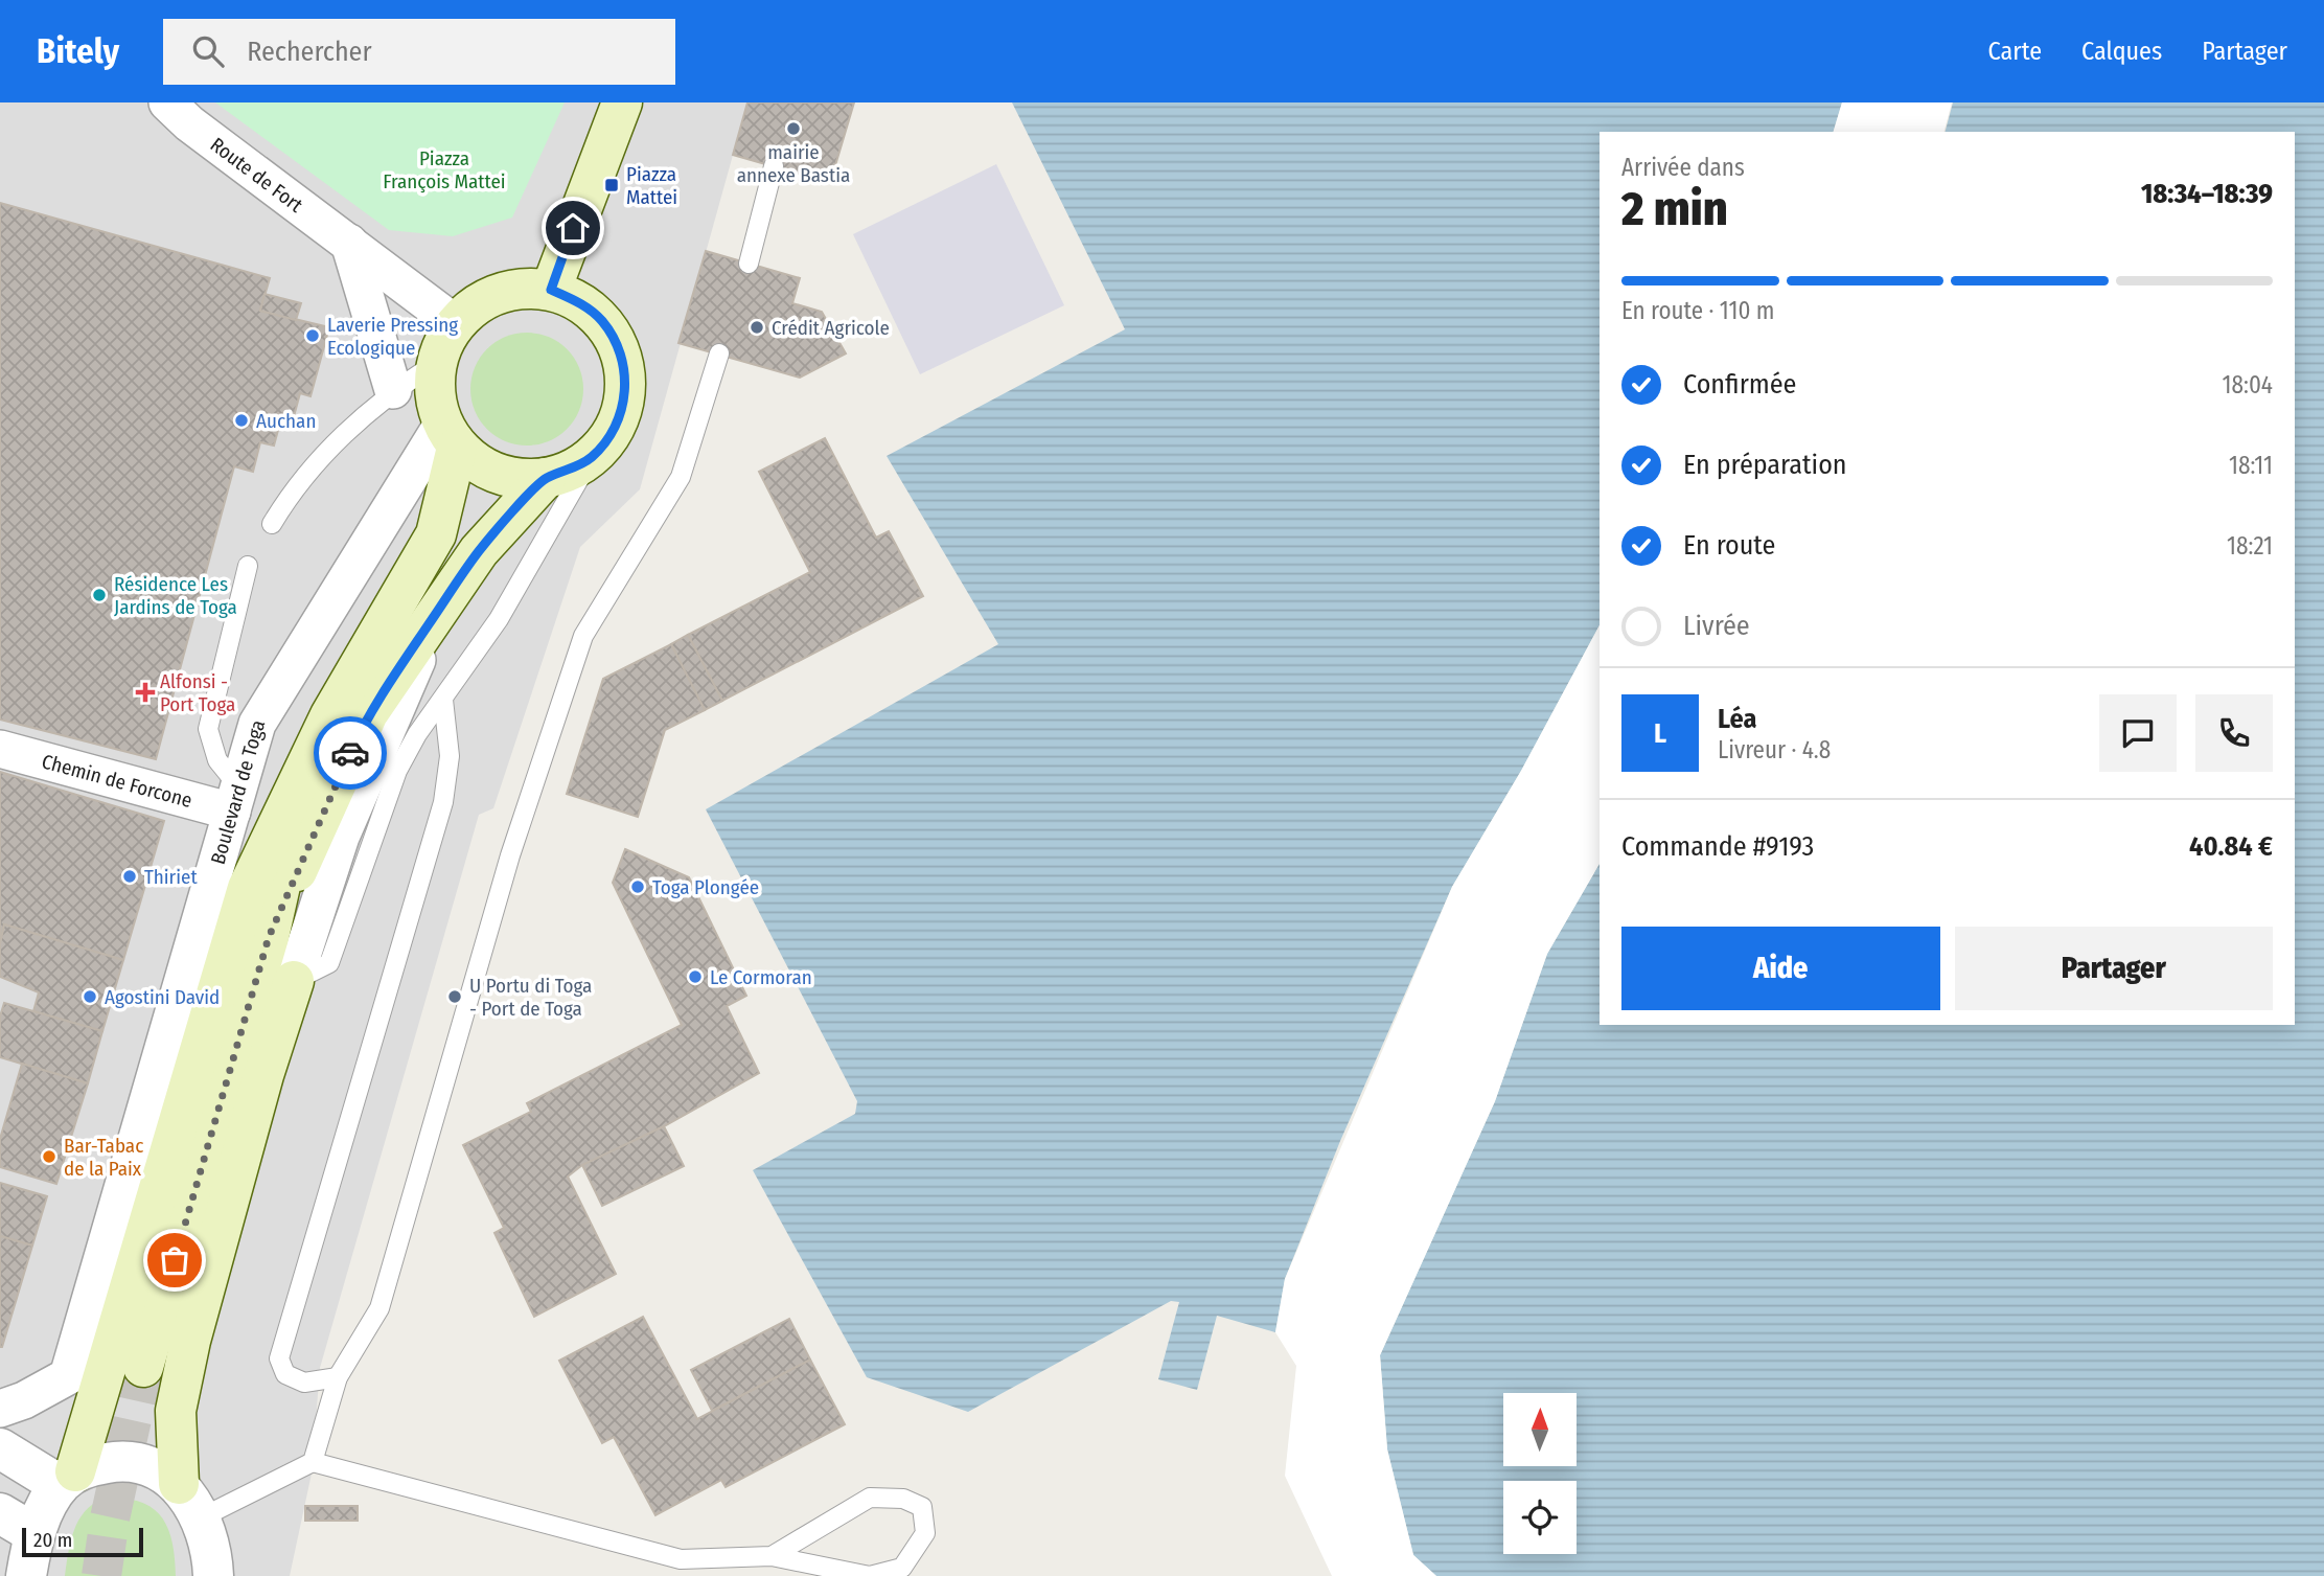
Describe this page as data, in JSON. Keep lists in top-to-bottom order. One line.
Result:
{"streets":{"street":["Route de Fort","Chemin de Forcone","Boulevard de Toga"]},"crossings":[["Route de Fort","Boulevard de Toga"],["Chemin de Forcone","Boulevard de Toga"]],"parks":["Piazza François Mattei"],"places":{"other":["mairie annexe Bastia","Crédit Agricole","Laverie Pressing Ecologique","Auchan","Résidence Les Jardins de Toga","Thiriet","Toga Plongée","Le Cormoran","Agostini David","U Portu di Toga - Port de Toga","Bar-Tabac de la Paix"],"transit":["Piazza Mattei"],"health":["Alfonsi - Port Toga"]},"scale_bar":"20 m","north":"top","page":{"header":"Bitely","search":"Rechercher","nav":["Carte","Calques","Partager"],"heading":["2 min","Arrivée dans","18:34–18:39"],"panel":["Léa","Livreur · 4.8","Commande #9193","40.84 €"],"bar":"En route · 110 m","list":[["Confirmée","18:04"],["En préparation","18:11"],["En route","18:21"],"Livrée"],"round":"L","buttons":["Aide","Partager"],"scale":"20 m"}}
